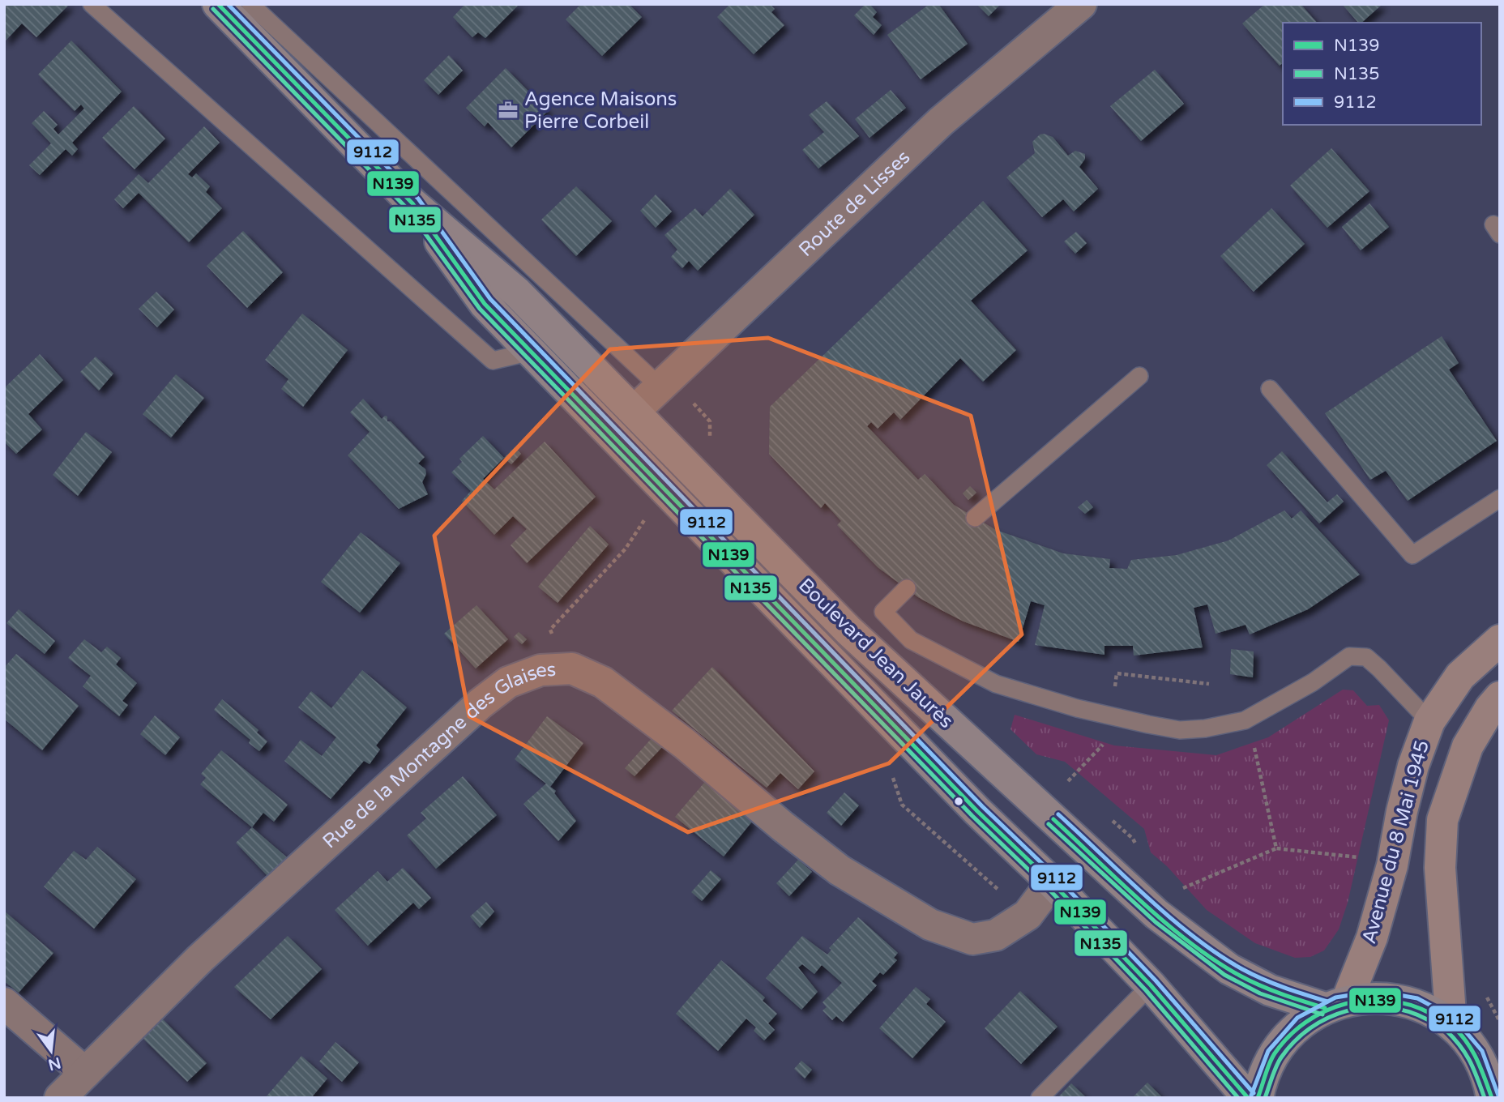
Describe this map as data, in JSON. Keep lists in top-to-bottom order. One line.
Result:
{"streets":{"main road":["Boulevard Jean Jaurès","Avenue du 8 Mai 1945"],"street":["Route de Lisses","Rue de la Montagne des Glaises"]},"crossings":[["Route de Lisses","Boulevard Jean Jaurès"],["Boulevard Jean Jaurès","Rue de la Montagne des Glaises"],["Boulevard Jean Jaurès","Avenue du 8 Mai 1945"]],"places":{"office":["Agence Maisons Pierre Corbeil"]},"lines":["transit line N139","transit line 9112","transit line N135"],"legend":["N139","N135","9112"],"north":"bottom"}
